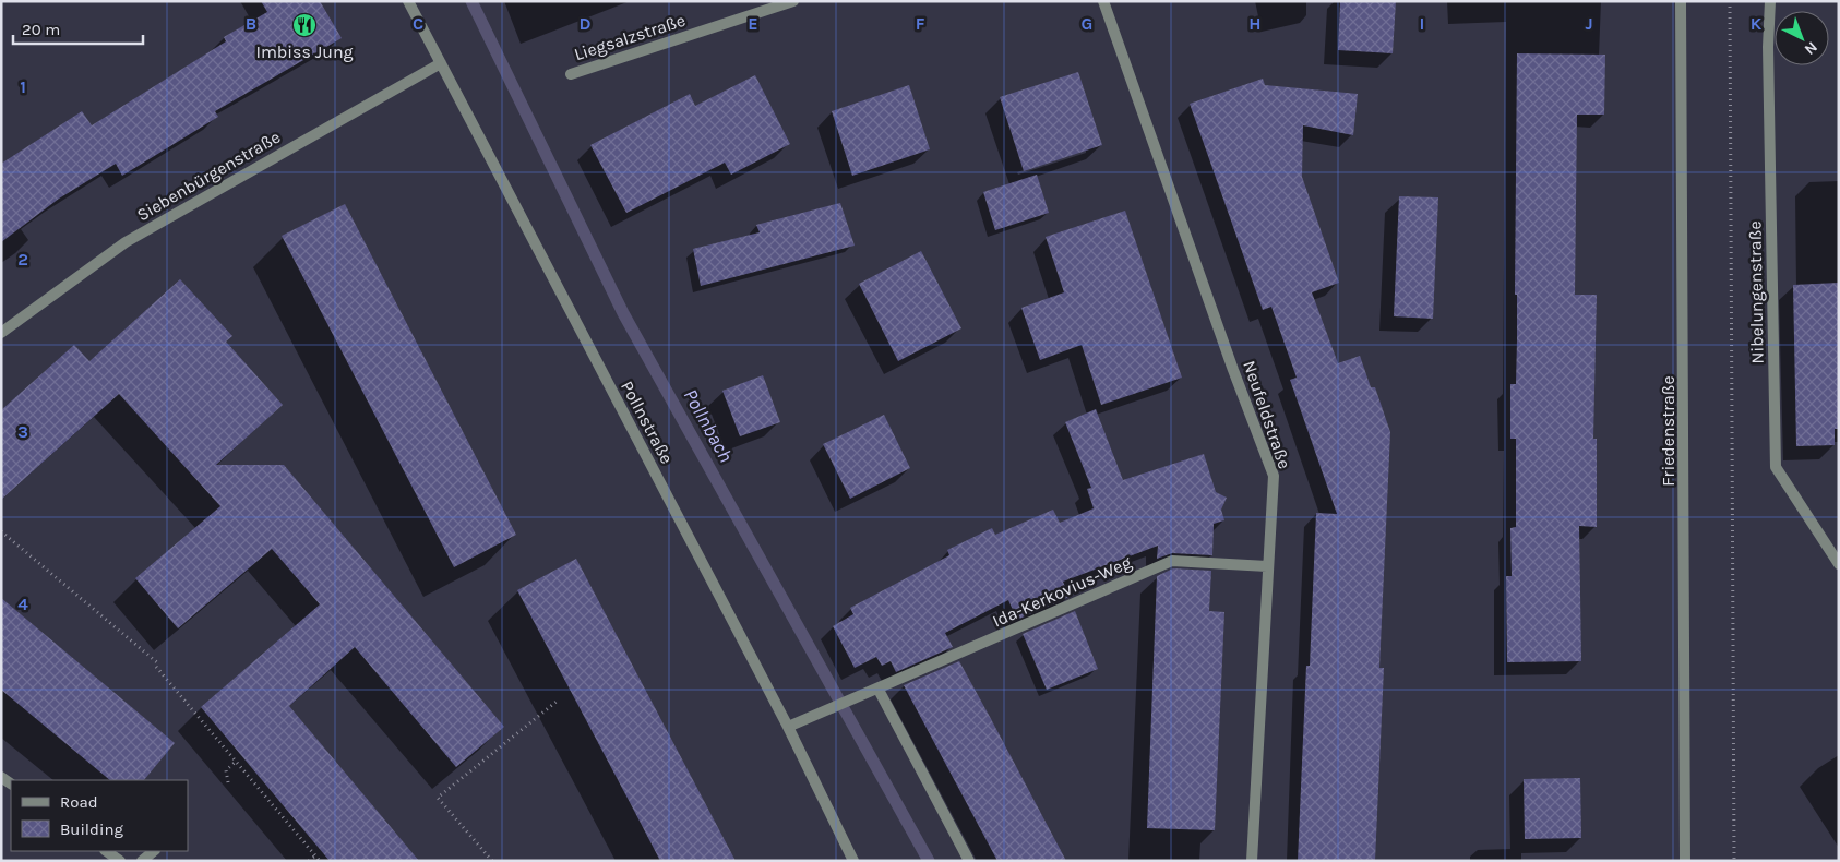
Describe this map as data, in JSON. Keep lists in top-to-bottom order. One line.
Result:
{"streets":{"street":["Liegsalzstraße","Siebenbürgenstraße","Nibelungenstraße","Neufeldstraße","Pollnstraße","Friedenstraße","Ida-Kerkovius-Weg"]},"crossings":[["Siebenbürgenstraße","Pollnstraße"],["Neufeldstraße","Ida-Kerkovius-Weg"],["Pollnstraße","Ida-Kerkovius-Weg"]],"water":["Pollnbach"],"places":{"restaurant":["Imbiss Jung"]},"legend":["Road","Building"],"scale_bar":"20 m","north":"bottom right","grid":{"columns":["B","C","D","E","F","G","H","I","J","K"],"rows":["1","2","3","4"]}}
